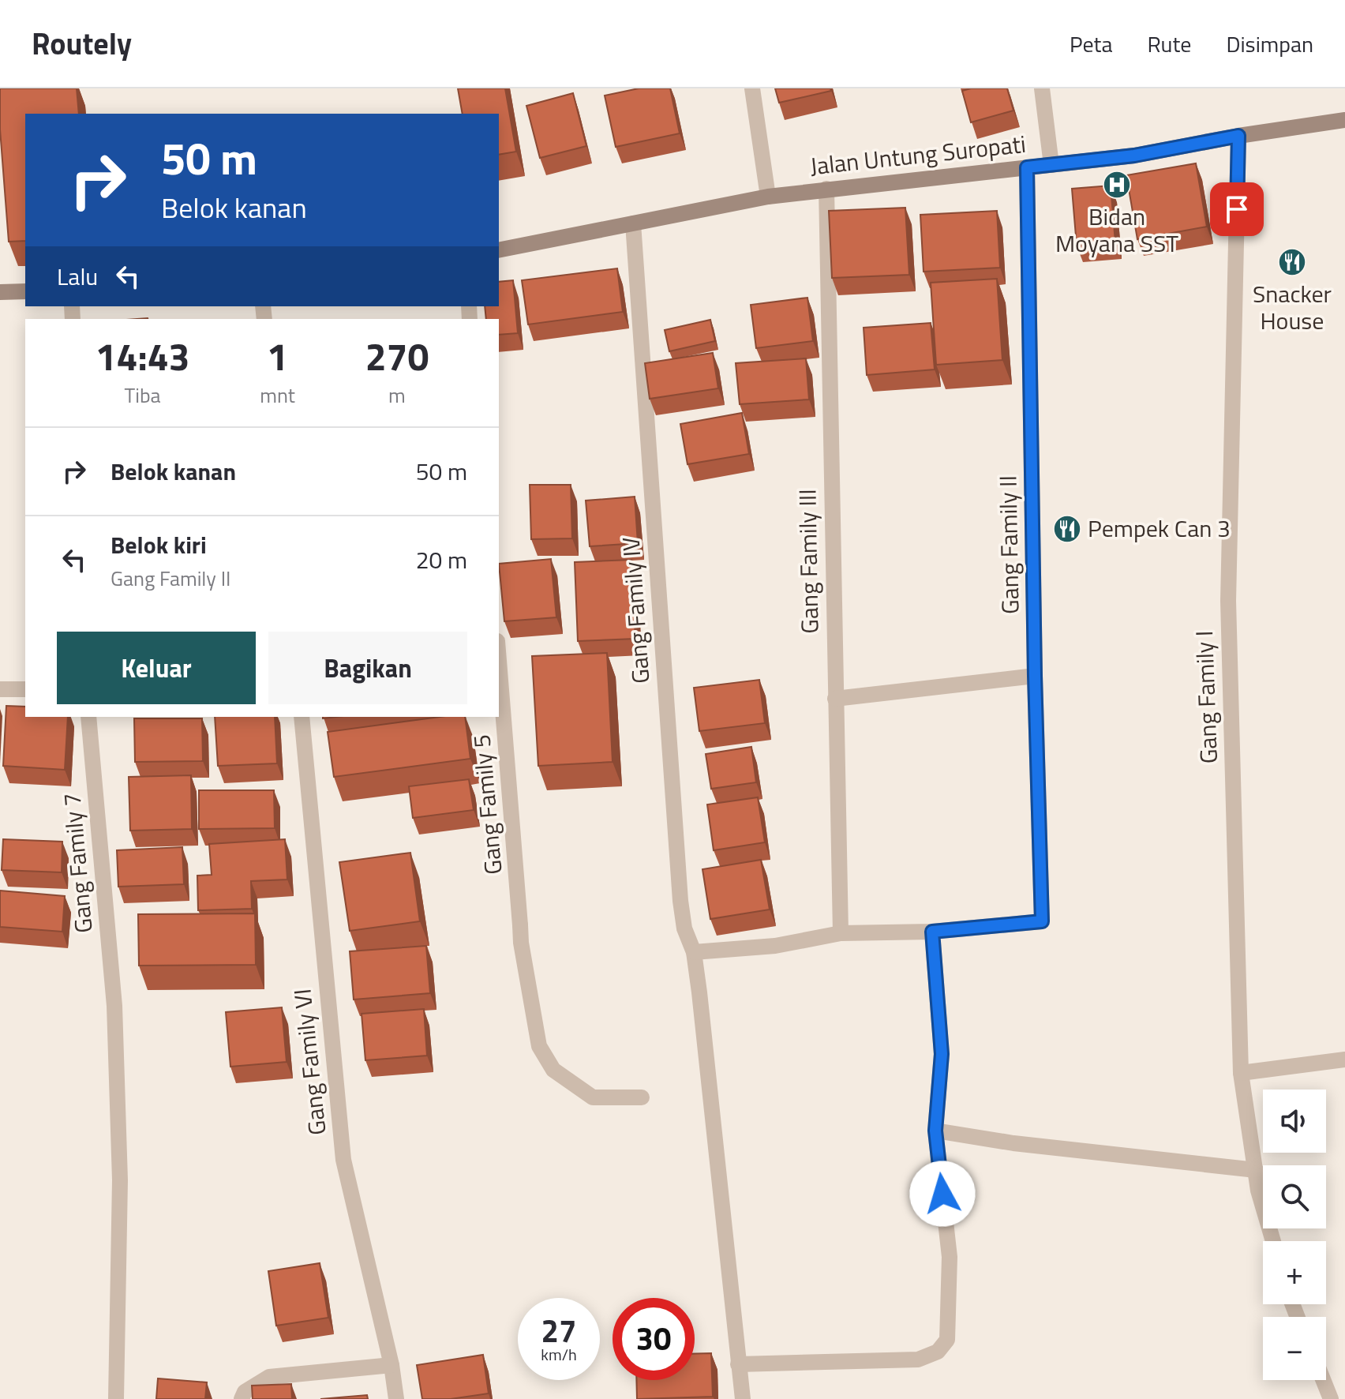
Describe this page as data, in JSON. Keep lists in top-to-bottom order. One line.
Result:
{"streets":{"main road":["Jalan Untung Suropati"],"street":["Gang Family II","Gang Family III","Gang Family IV","Gang Family I","Gang Family 5","Gang Family 7","Gang Family VI"]},"crossings":[["Jalan Untung Suropati","Gang Family II"],["Jalan Untung Suropati","Gang Family III"],["Jalan Untung Suropati","Gang Family IV"],["Jalan Untung Suropati","Gang Family I"]],"places":{"hospital":["Bidan Moyana SST"],"restaurant":["Snacker House","Pempek Can 3"]},"page":{"header":"Routely","nav":["Peta","Rute","Disimpan"],"turn":["50 m","Belok kanan"],"then":"Lalu","eta":["14:43","Tiba","1","mnt","270","m"],"list":[{"name":"Belok kanan","value":"50 m"},{"name":"Belok kiri","note":"Gang Family II","value":"20 m"}],"buttons":["Keluar","Bagikan"],"map_buttons":["+","−"],"speed":"27 km/h","limit":"30"}}
